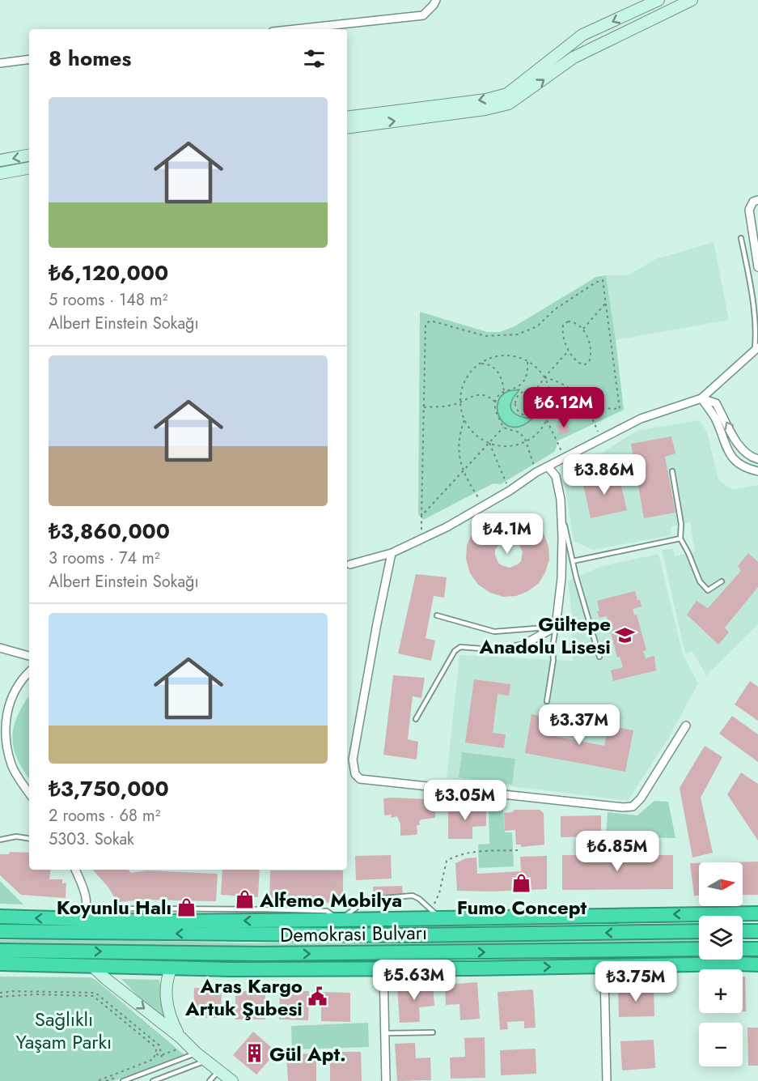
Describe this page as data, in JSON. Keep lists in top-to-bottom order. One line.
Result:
{"streets":{"highway":["Demokrasi Bulvarı"]},"parks":["Sağlıklı Yaşam Parkı"],"places":{"school or university":["Gültepe Anadolu Lisesi"],"shop":["Fumo Concept","Alfemo Mobilya","Koyunlu Halı"],"public building":["Aras Kargo Artuk Şubesi"],"building":["Gül Apt."]},"north":"right","page":{"heading":"8 homes","list":[{"name":"₺6,120,000","note":"5 rooms · 148 m² · Albert Einstein Sokağı"},{"name":"₺3,860,000","note":"3 rooms · 74 m² · Albert Einstein Sokağı"},{"name":"₺3,750,000","note":"2 rooms · 68 m² · 5303. Sokak"}],"price":["₺6.12M","₺3.86M","₺4.1M","₺3.37M","₺3.05M","₺6.85M","₺5.63M","₺3.75M"],"map_buttons":["+","−"]}}
